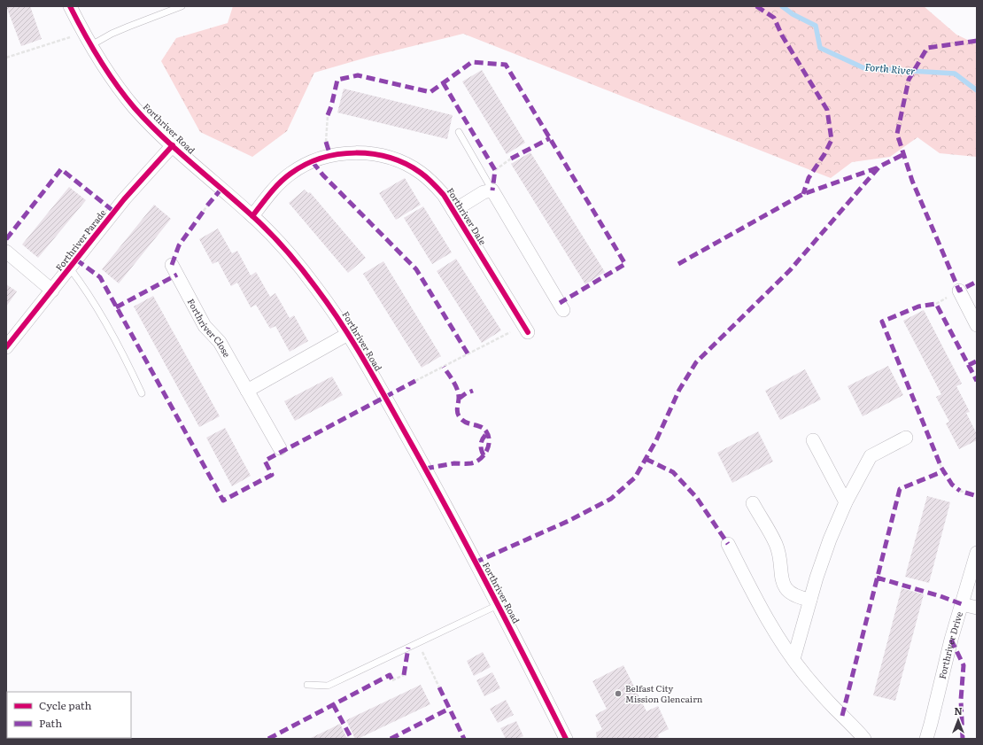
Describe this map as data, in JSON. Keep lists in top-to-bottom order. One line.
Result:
{"streets":{"street":["Forthriver Road","Forthriver Dale","Forthriver Parade","Forthriver Close","Forthriver Drive"]},"crossings":[["Forthriver Road","Forthriver Dale"],["Forthriver Road","Forthriver Parade"]],"water":["Forth River"],"places":["Belfast City Mission Glencairn"],"legend":["Cycle path","Path"],"north":"top"}
